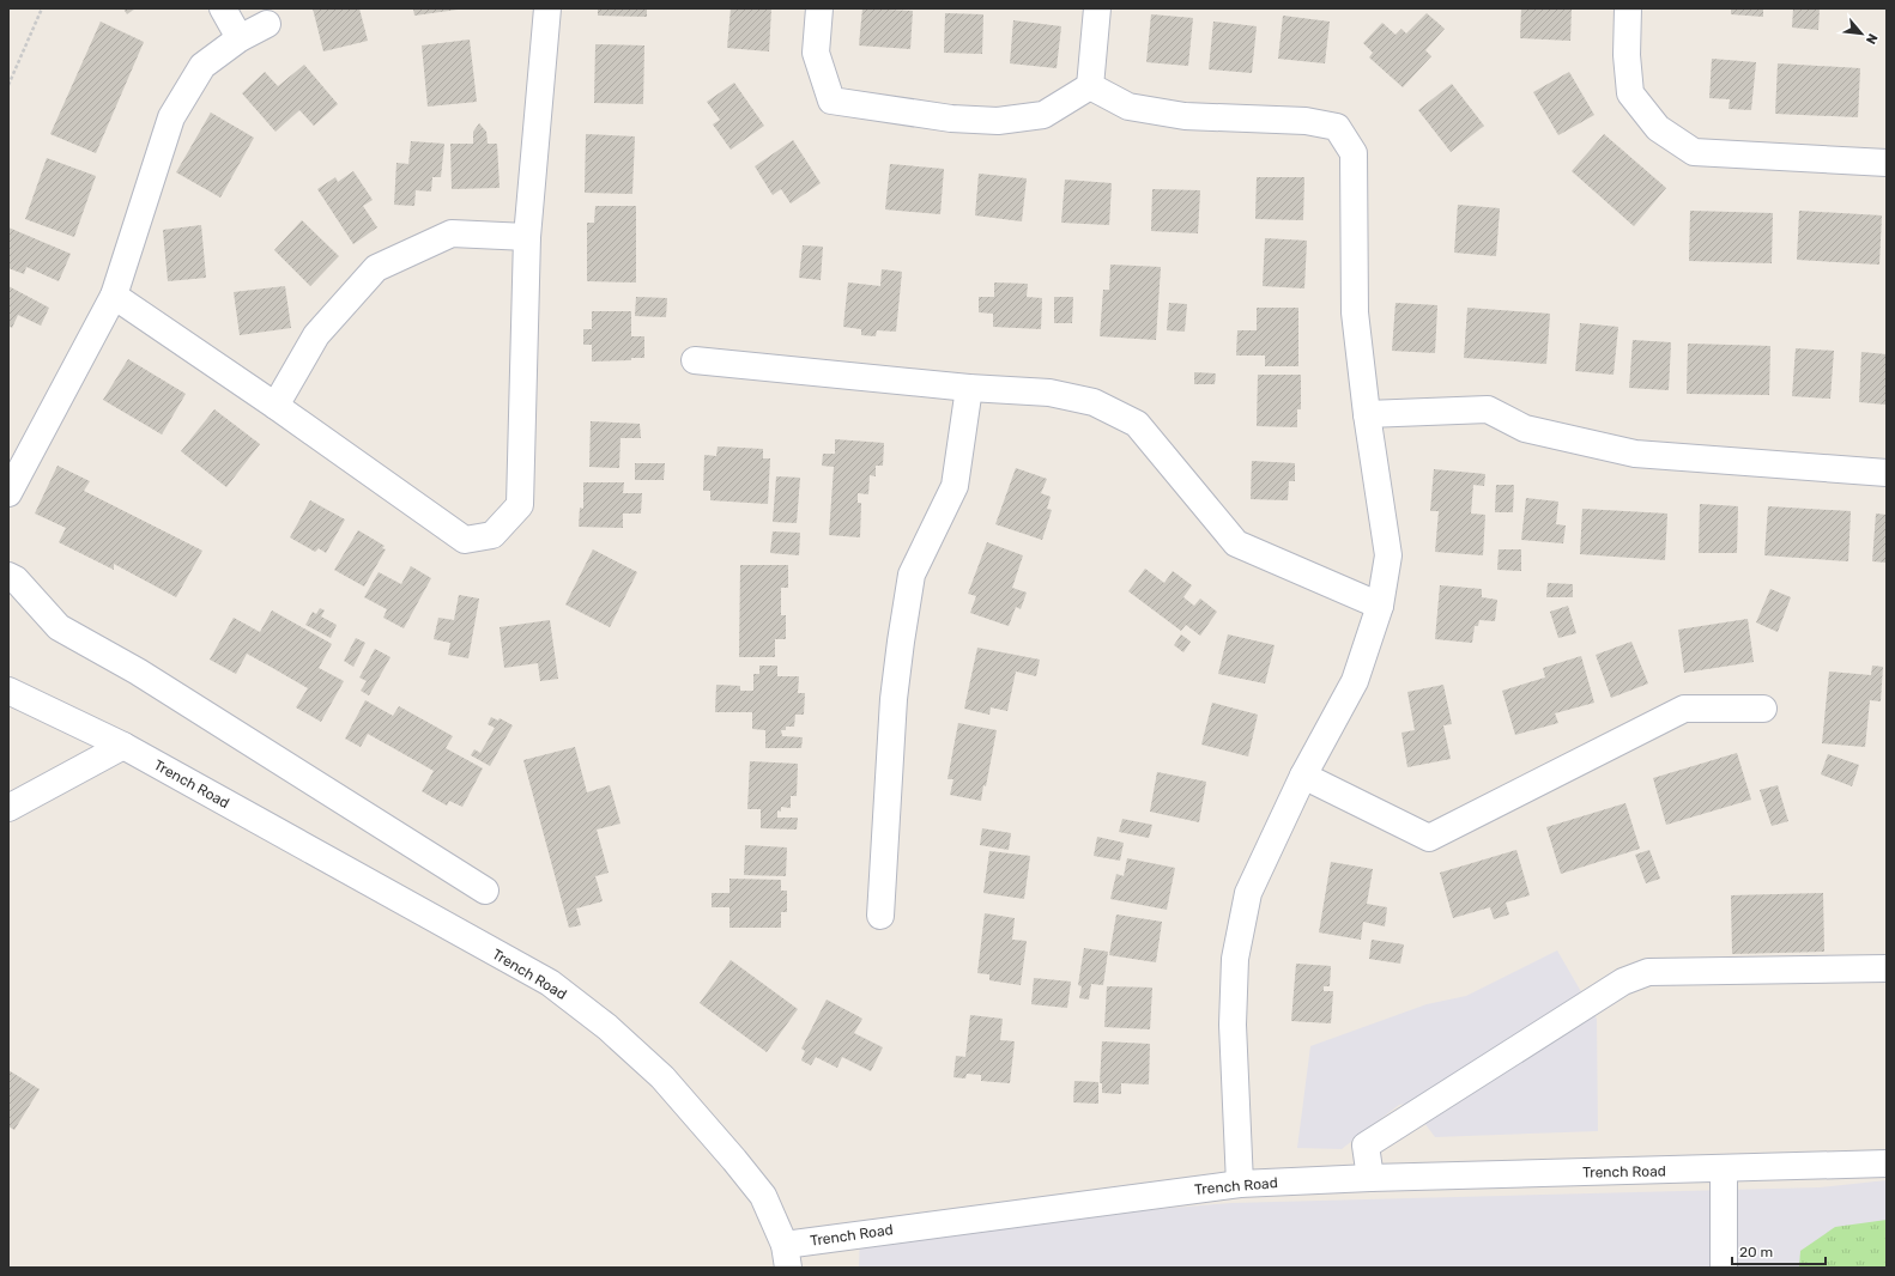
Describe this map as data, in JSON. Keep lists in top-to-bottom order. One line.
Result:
{"streets":{"street":["Trench Road"]},"scale_bar":"20 m","north":"bottom right"}
